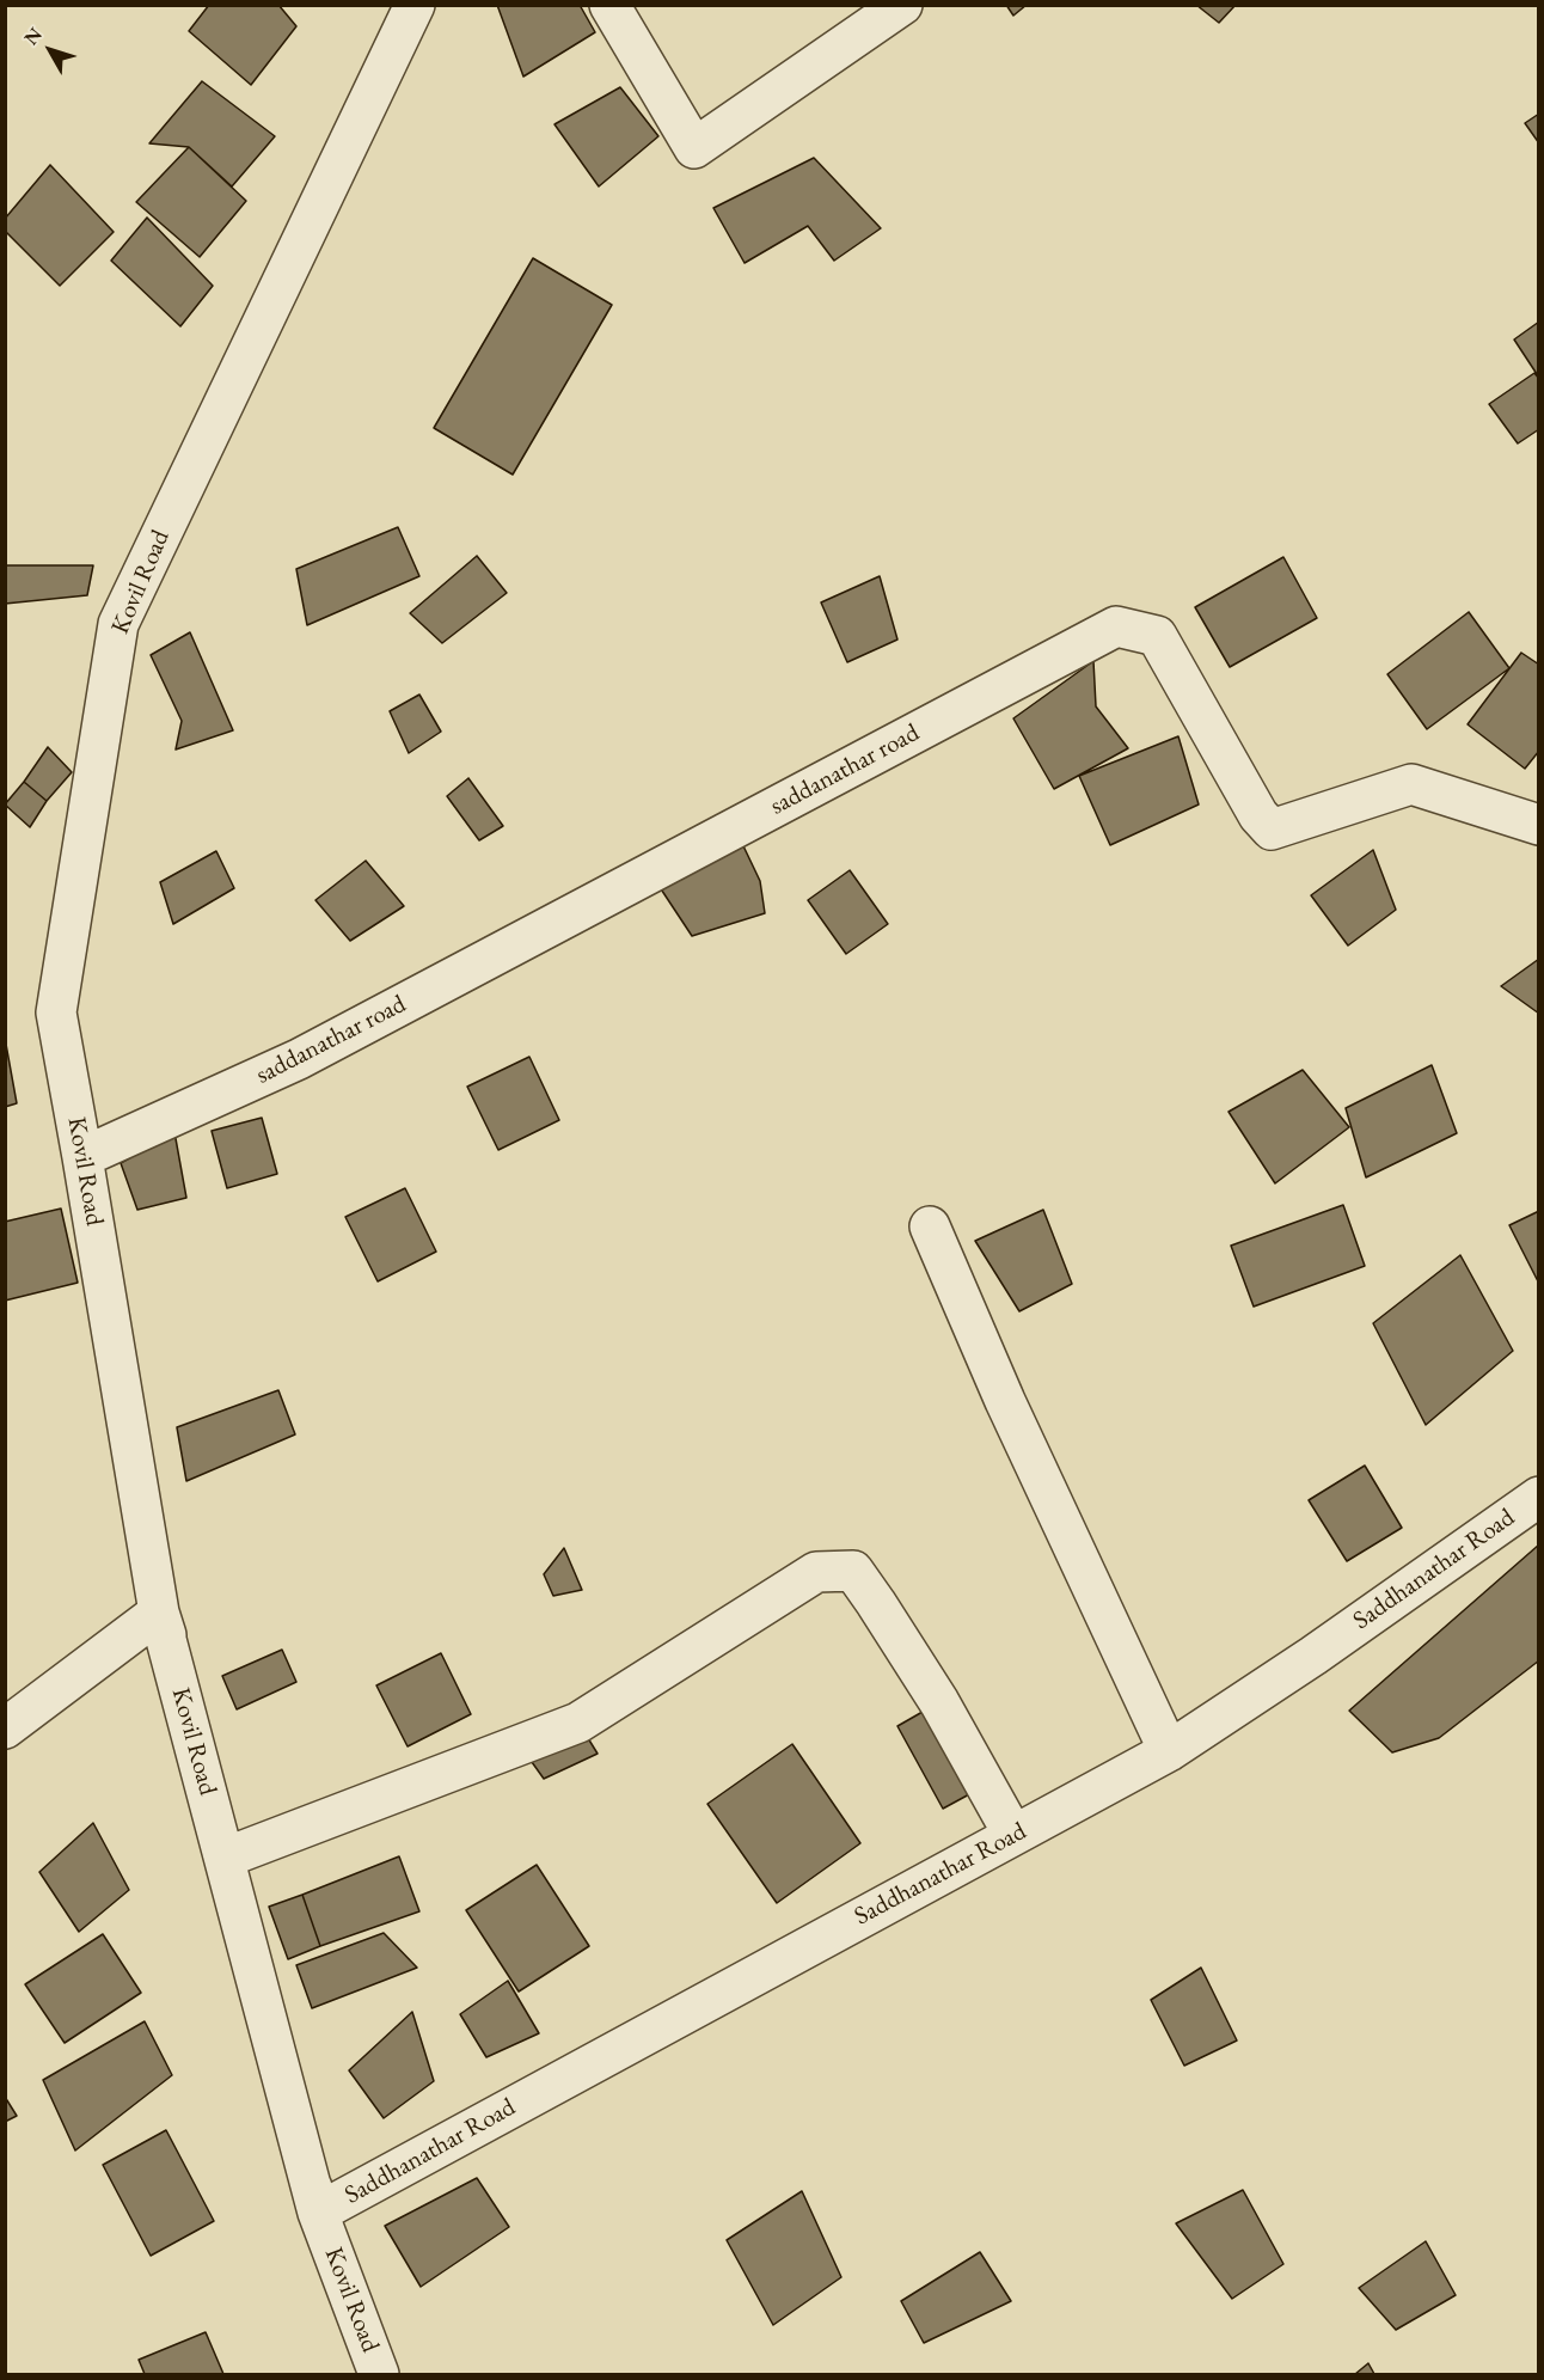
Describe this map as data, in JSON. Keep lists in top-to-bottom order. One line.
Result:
{"streets":{"street":["Kovil Road","saddanathar road","Saddhanathar Road"]},"crossings":[["Kovil Road","saddanathar road"],["Kovil Road","Saddhanathar Road"]],"north":"top left"}
